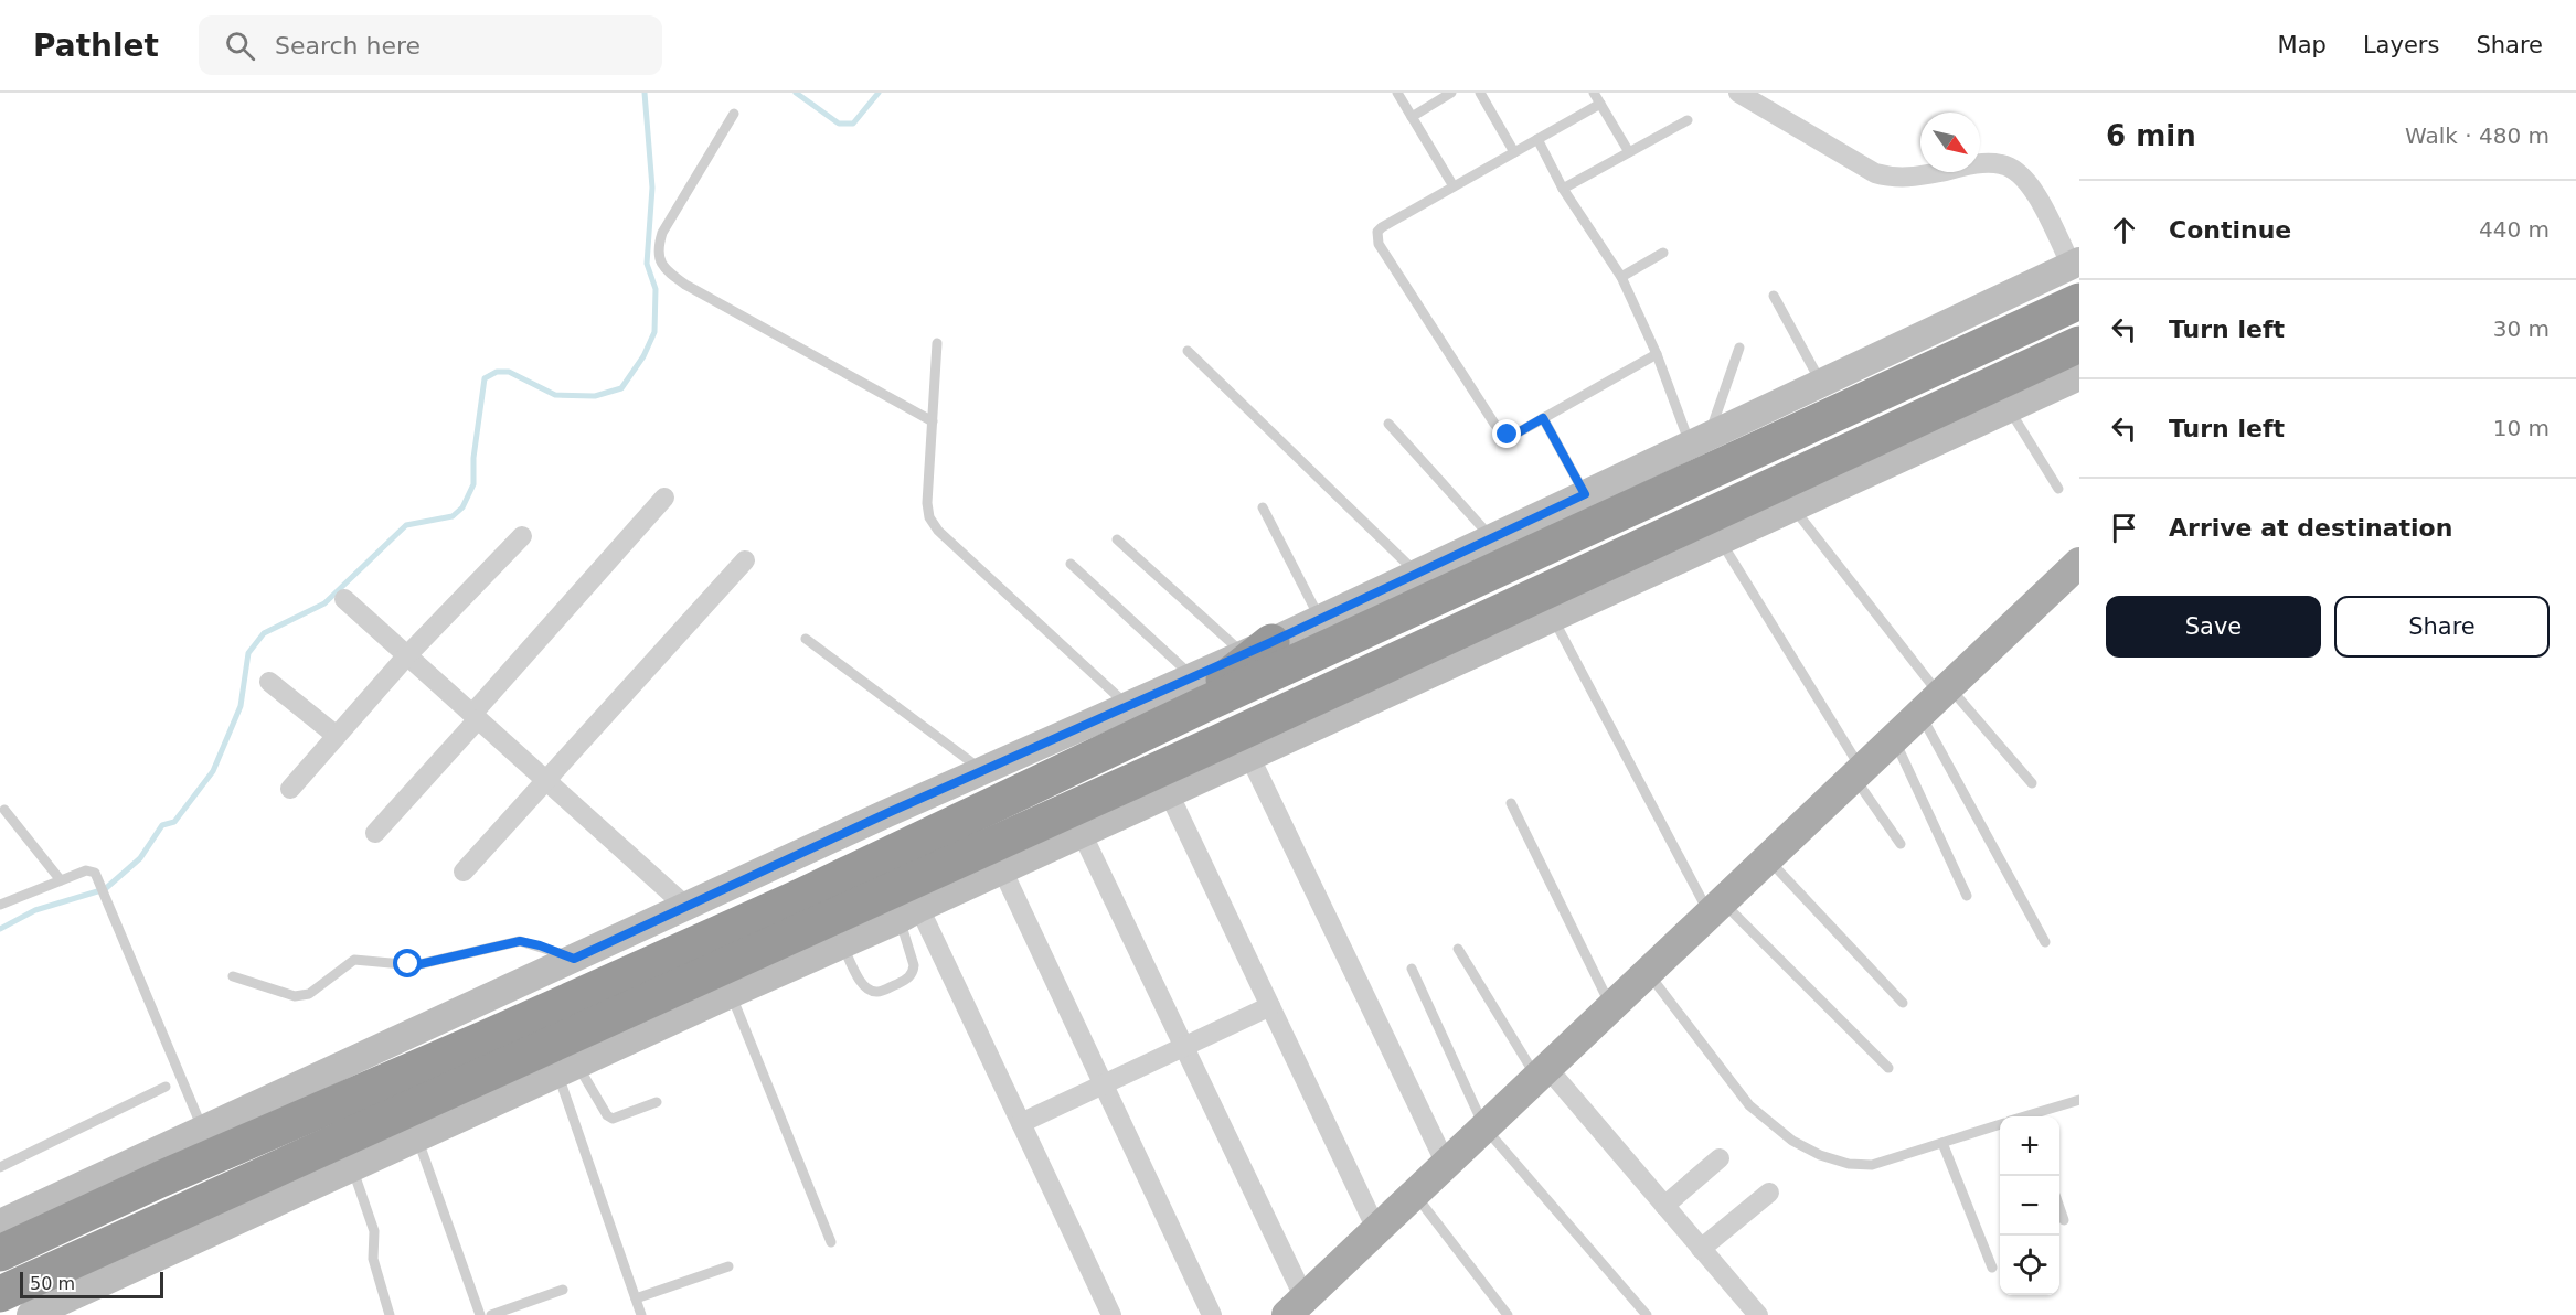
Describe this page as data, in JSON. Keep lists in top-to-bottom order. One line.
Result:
{"scale_bar":"50 m","north":"bottom right","page":{"header":"Pathlet","search":"Search here","nav":["Map","Layers","Share"],"heading":["6 min","Walk · 480 m"],"list":[["Continue","440 m"],["Turn left","30 m"],["Turn left","10 m"],"Arrive at destination"],"buttons":["Save","Share"],"map_buttons":["+","−"],"scale":"50 m"}}
